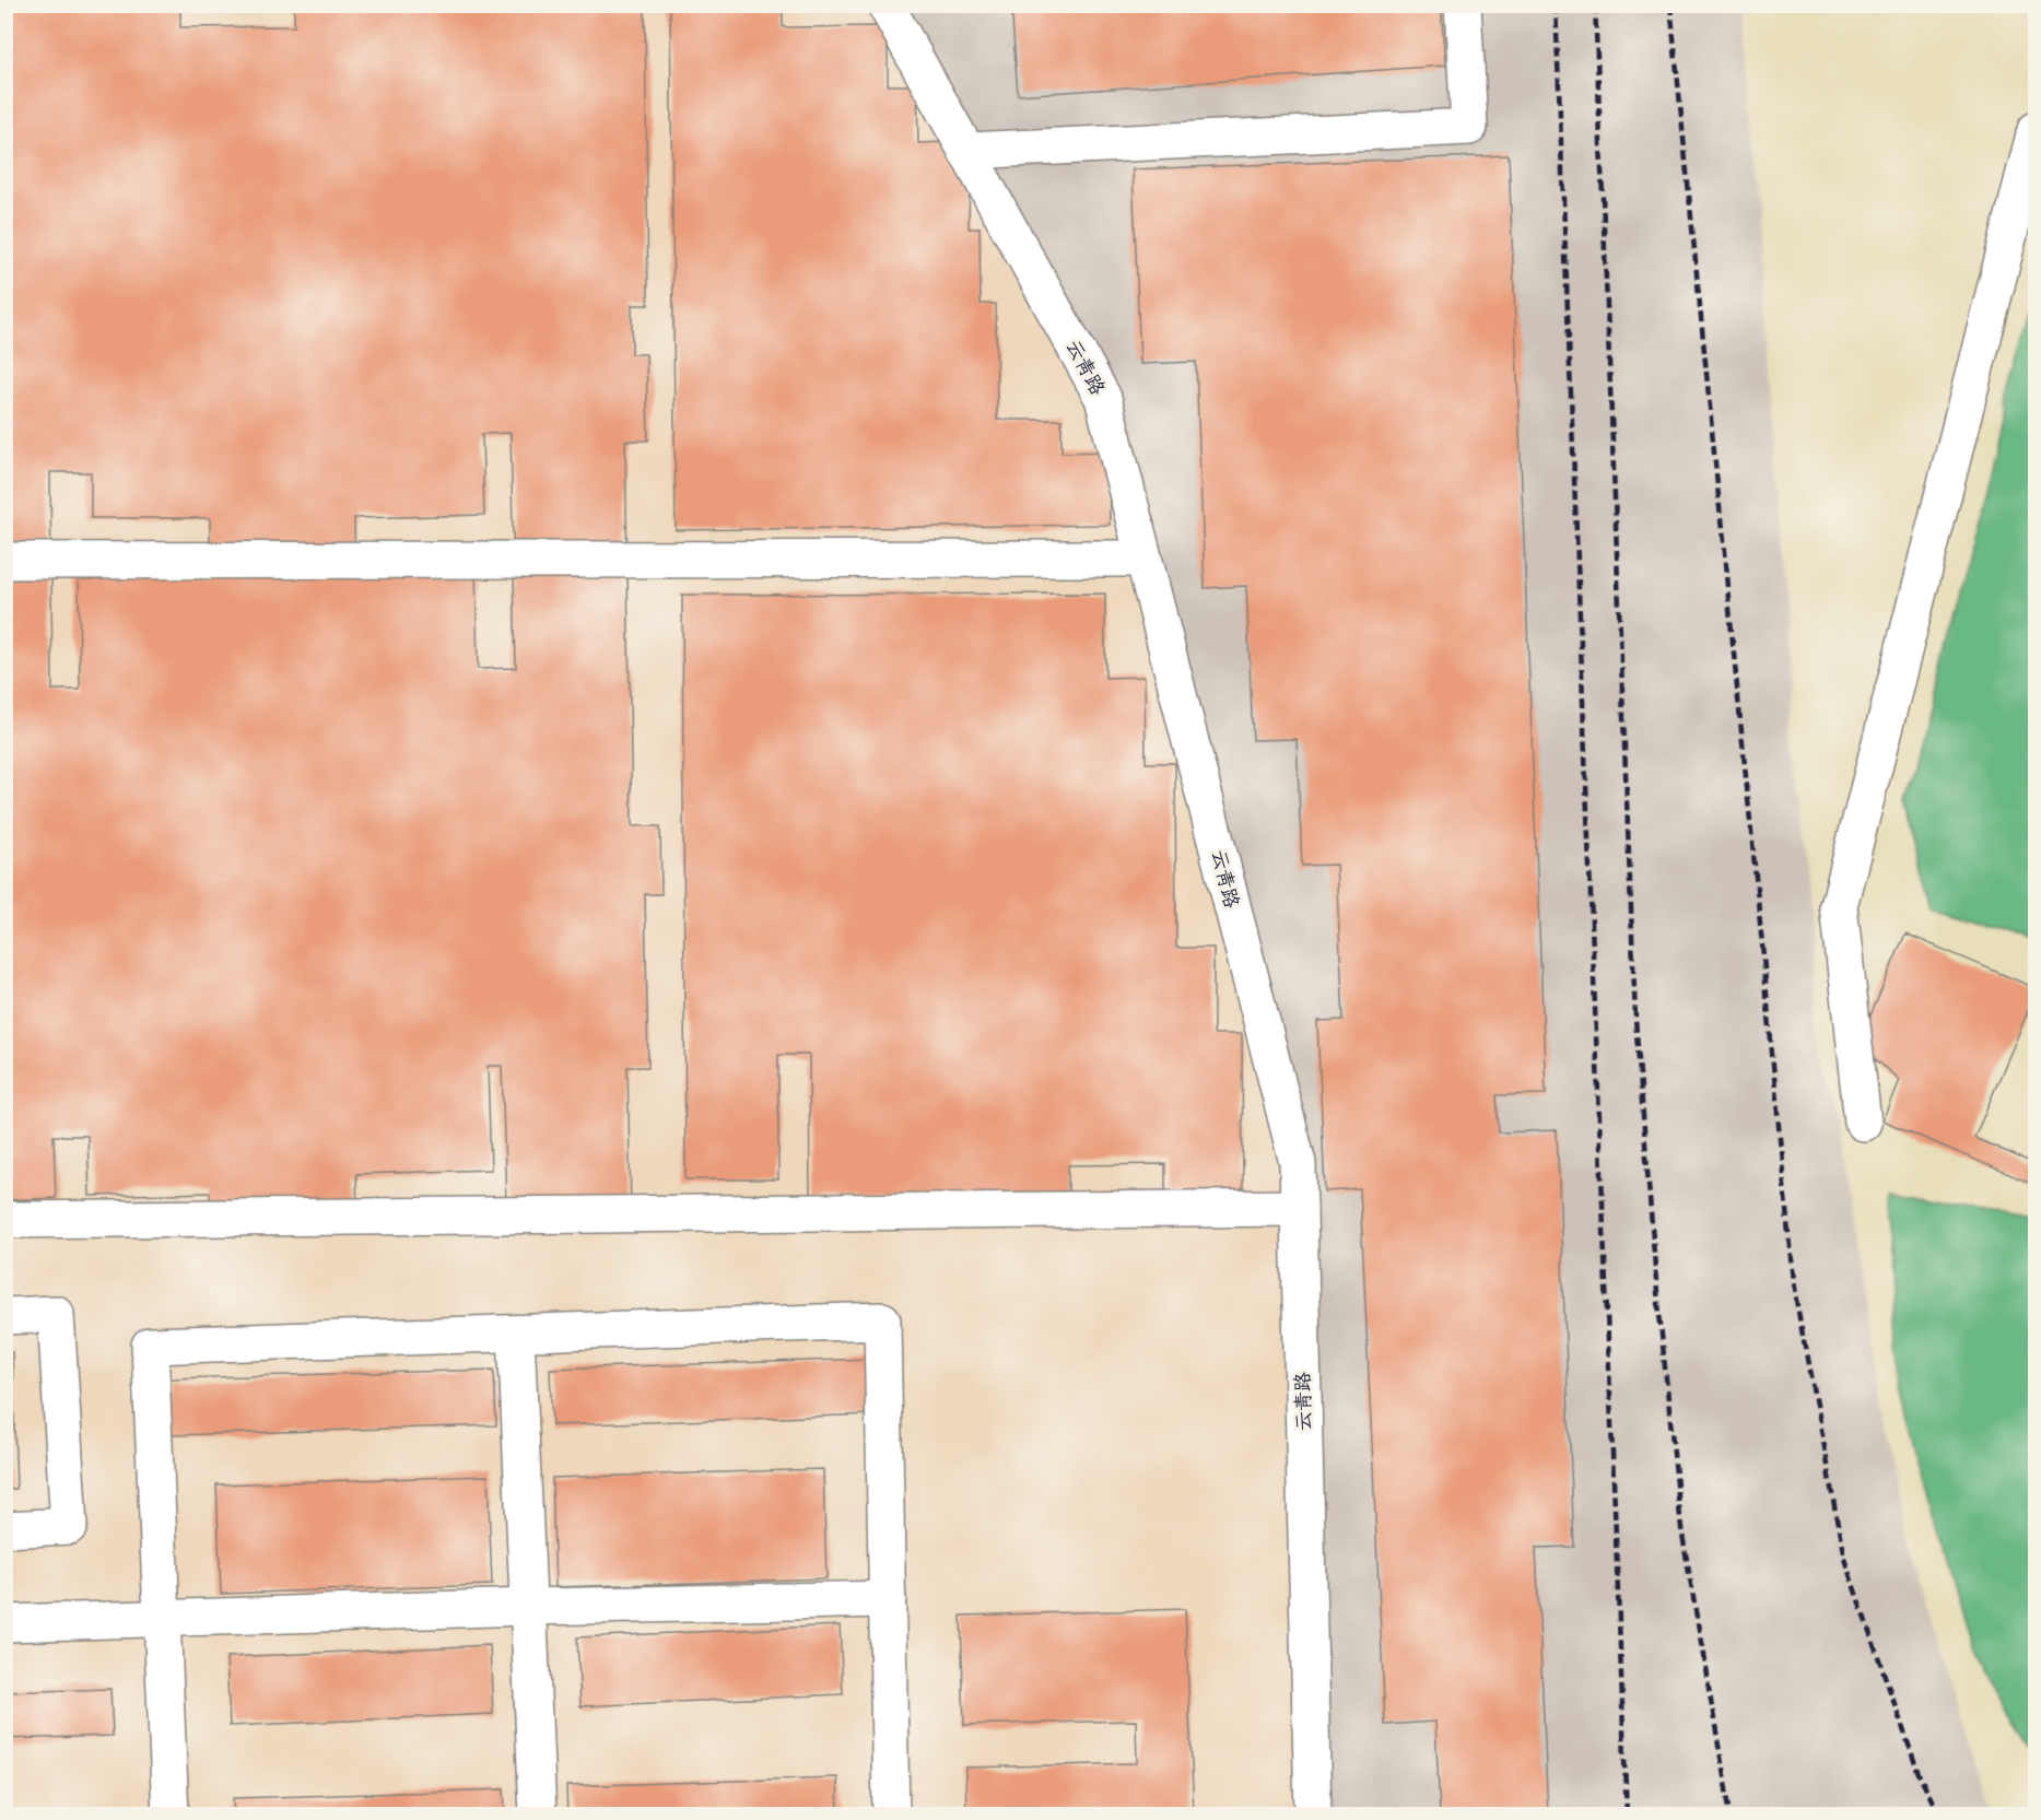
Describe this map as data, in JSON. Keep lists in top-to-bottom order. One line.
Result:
{"streets":{"street":["云青路"]}}
